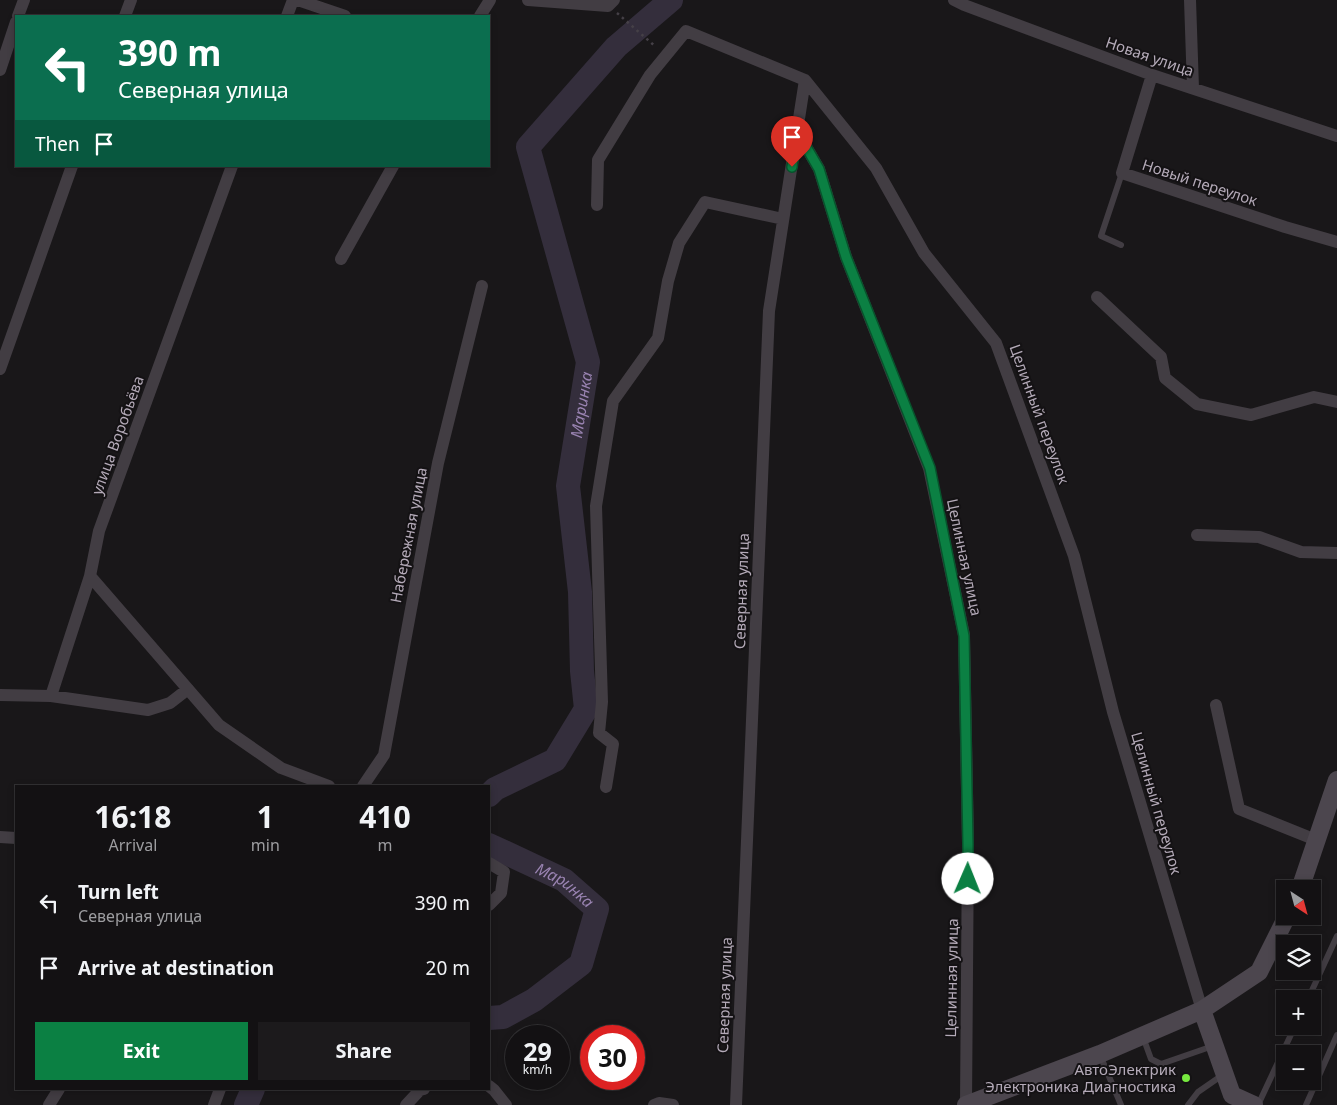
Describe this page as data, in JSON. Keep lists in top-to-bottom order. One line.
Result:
{"streets":{"street":["Новая улица","Новый переулок","Целинный переулок","улица Воробьёва","Набережная улица","Целинная улица","Северная улица"]},"crossings":[["Новая улица","Новый переулок"],["Целинный переулок","Северная улица"],["Целинная улица","Северная улица"]],"water":["Маринка"],"places":["АвтоЭлектрик Электроника Диагностика"],"north":"bottom right","page":{"turn":["390 m","Северная улица"],"then":"Then","eta":["16:18","Arrival","1","min","410","m"],"list":[{"name":"Turn left","note":"Северная улица","value":"390 m"},{"name":"Arrive at destination","value":"20 m"}],"map_buttons":["+","−"],"buttons":["Exit","Share"],"speed":"29 km/h","limit":"30"}}
